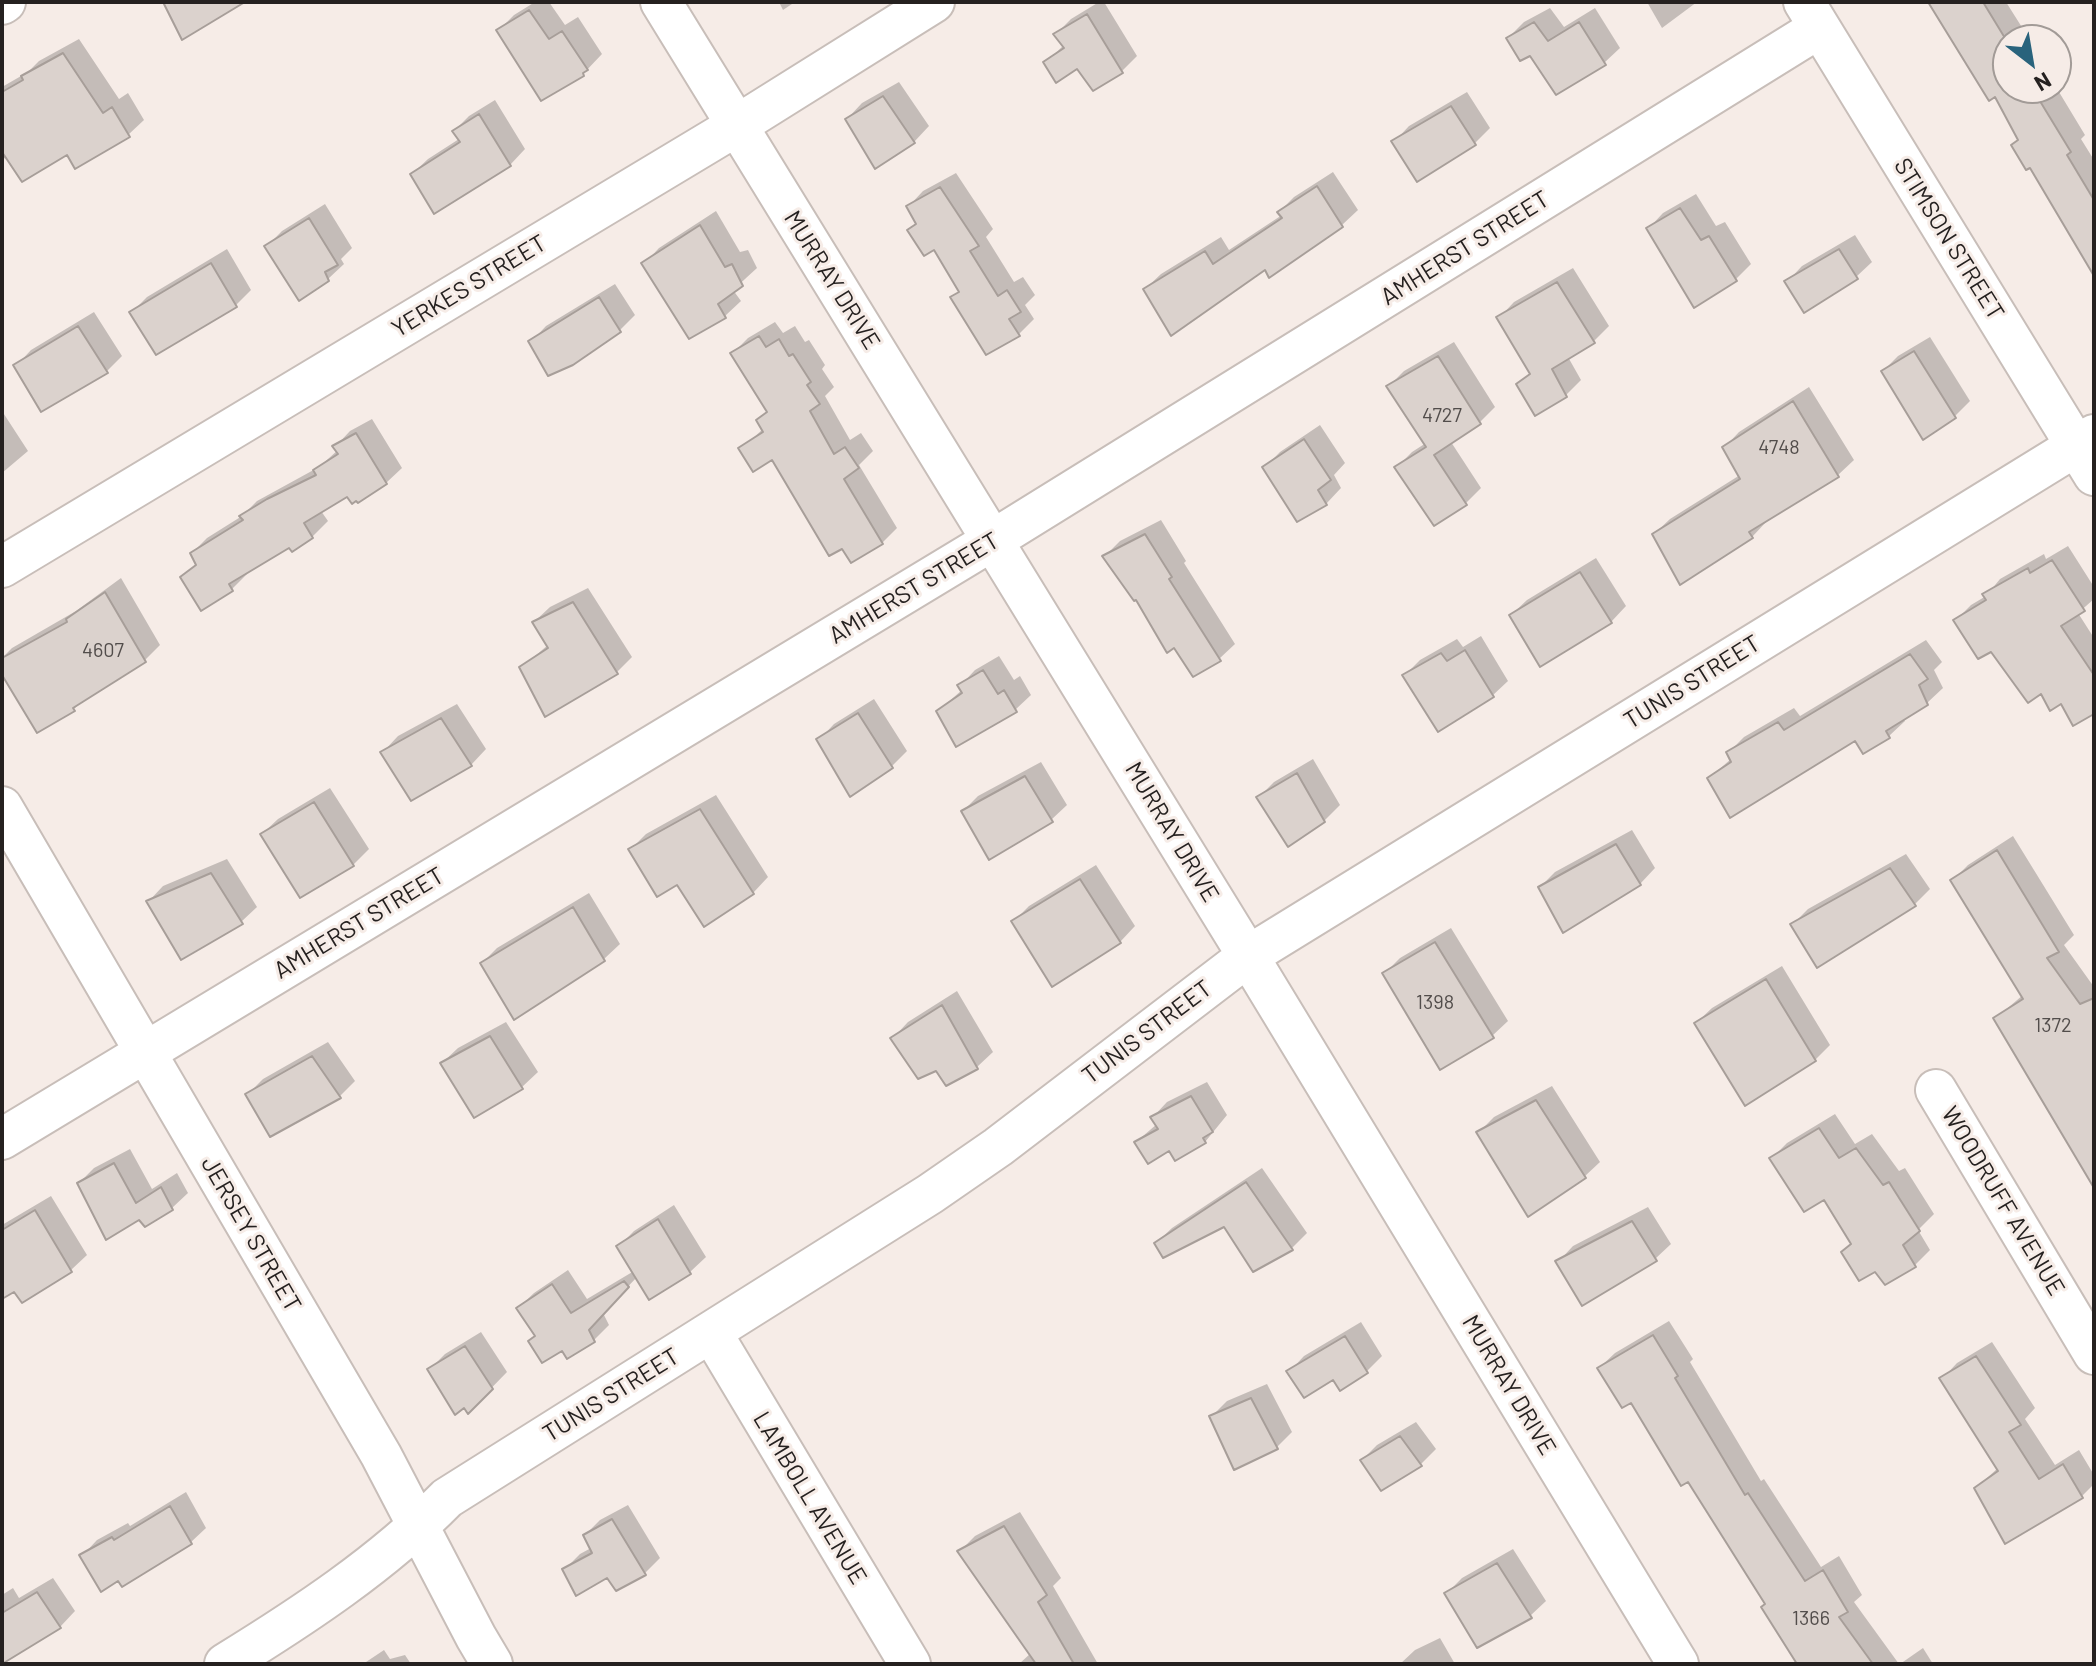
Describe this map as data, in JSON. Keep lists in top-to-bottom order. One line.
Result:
{"streets":{"street":["STIMSON STREET","AMHERST STREET","MURRAY DRIVE","YERKES STREET","TUNIS STREET","WOODRUFF AVENUE","JERSEY STREET","LAMBOLL AVENUE"]},"crossings":[["STIMSON STREET","AMHERST STREET"],["STIMSON STREET","TUNIS STREET"],["AMHERST STREET","MURRAY DRIVE"],["AMHERST STREET","JERSEY STREET"],["MURRAY DRIVE","YERKES STREET"],["MURRAY DRIVE","TUNIS STREET"],["TUNIS STREET","JERSEY STREET"],["TUNIS STREET","LAMBOLL AVENUE"]],"house_numbers":["4727","4748","4607","1398","1372","1366"],"north":"bottom right"}
